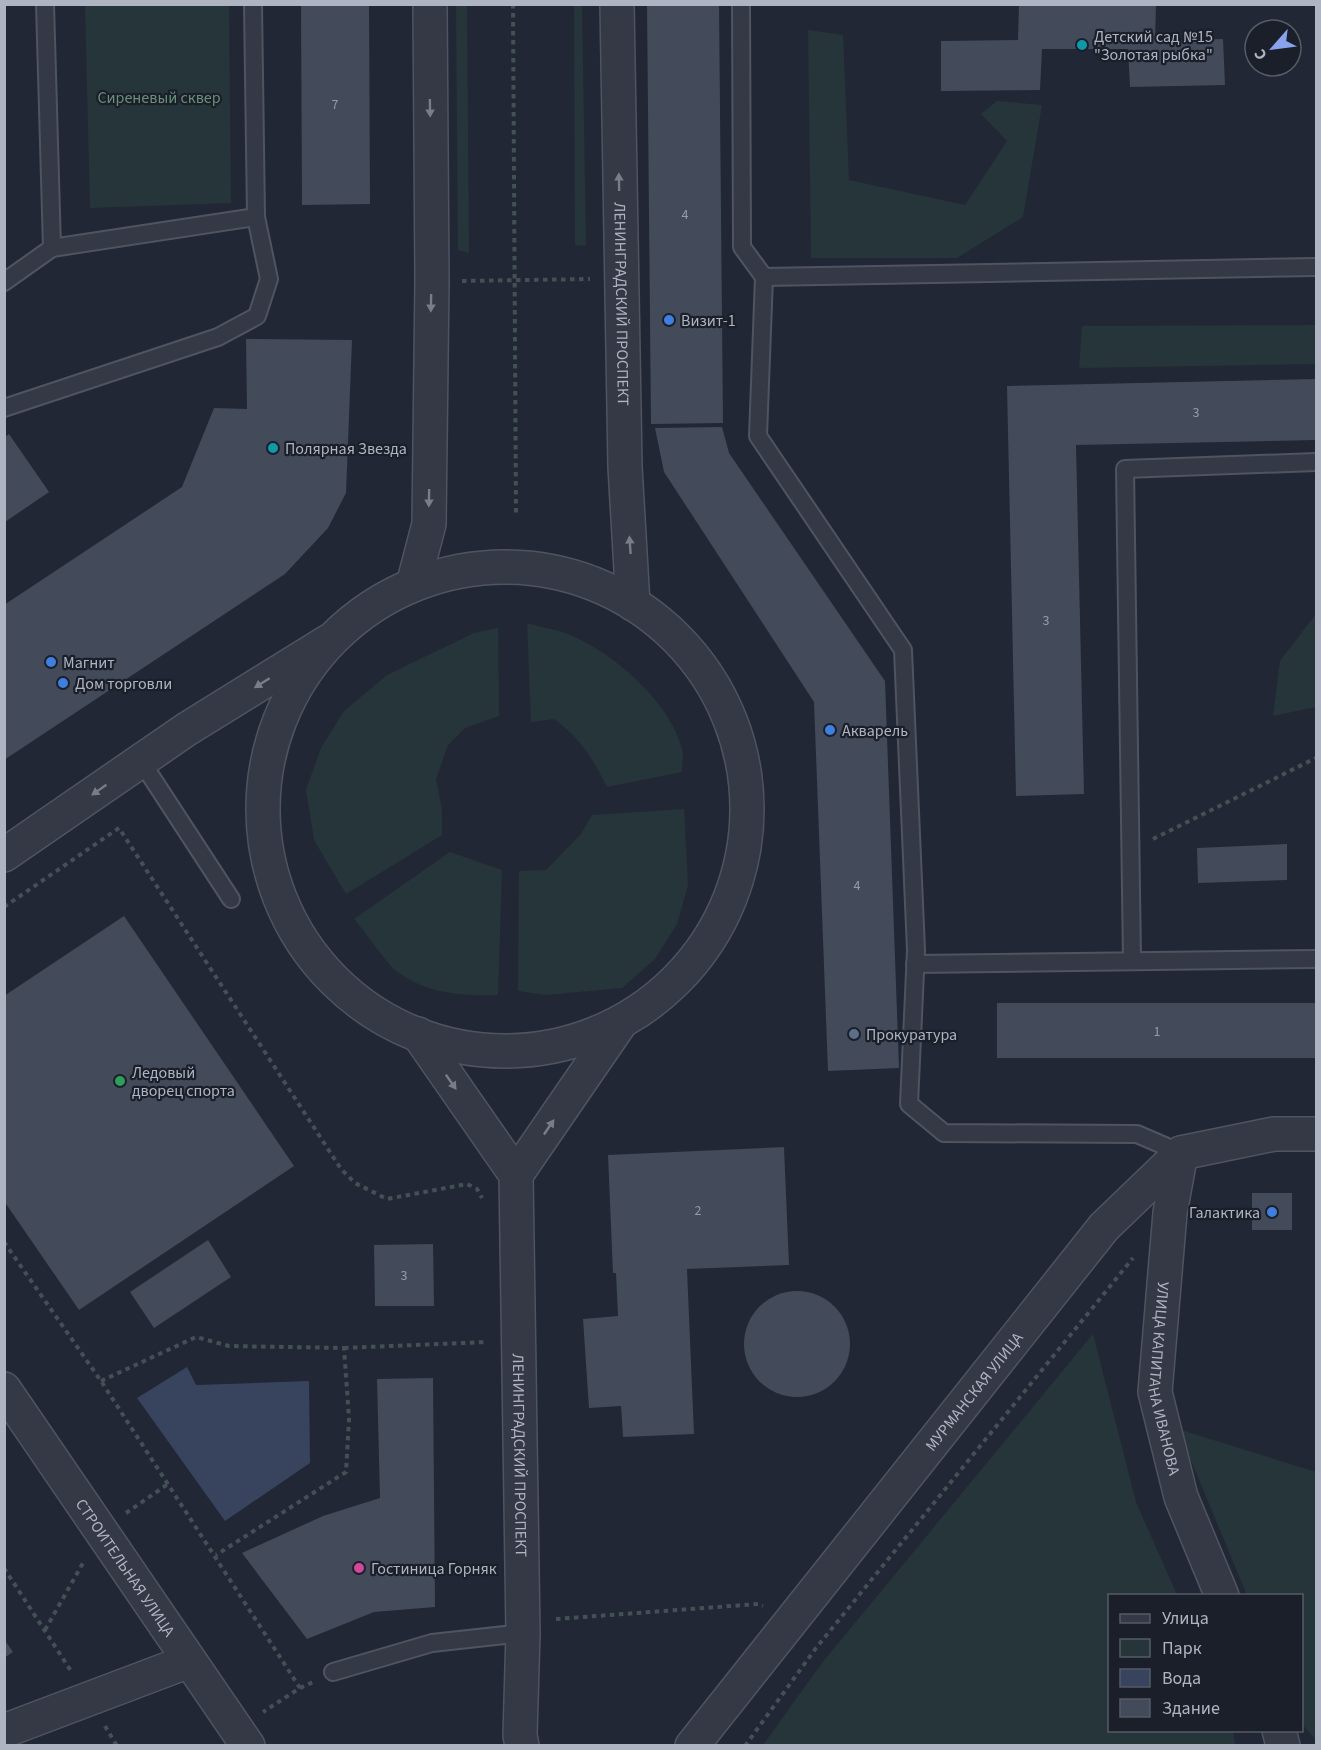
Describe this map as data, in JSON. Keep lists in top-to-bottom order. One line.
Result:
{"streets":{"street":["ЛЕНИНГРАДСКИЙ ПРОСПЕКТ","УЛИЦА КАПИТАНА ИВАНОВА","МУРМАНСКАЯ УЛИЦА","СТРОИТЕЛЬНАЯ УЛИЦА"]},"crossings":[["УЛИЦА КАПИТАНА ИВАНОВА","МУРМАНСКАЯ УЛИЦА"]],"parks":["Сиреневый сквер"],"places":["Детский сад №15 \"Золотая рыбка\"","Визит-1","Полярная Звезда","Магнит","Дом торговли","Акварель","Прокуратура","Ледовый дворец спорта","Галактика","Гостиница Горняк"],"house_numbers":["7","4","3","3","4","1","2","3"],"legend":["Улица","Парк","Вода","Здание"],"north":"bottom left"}
